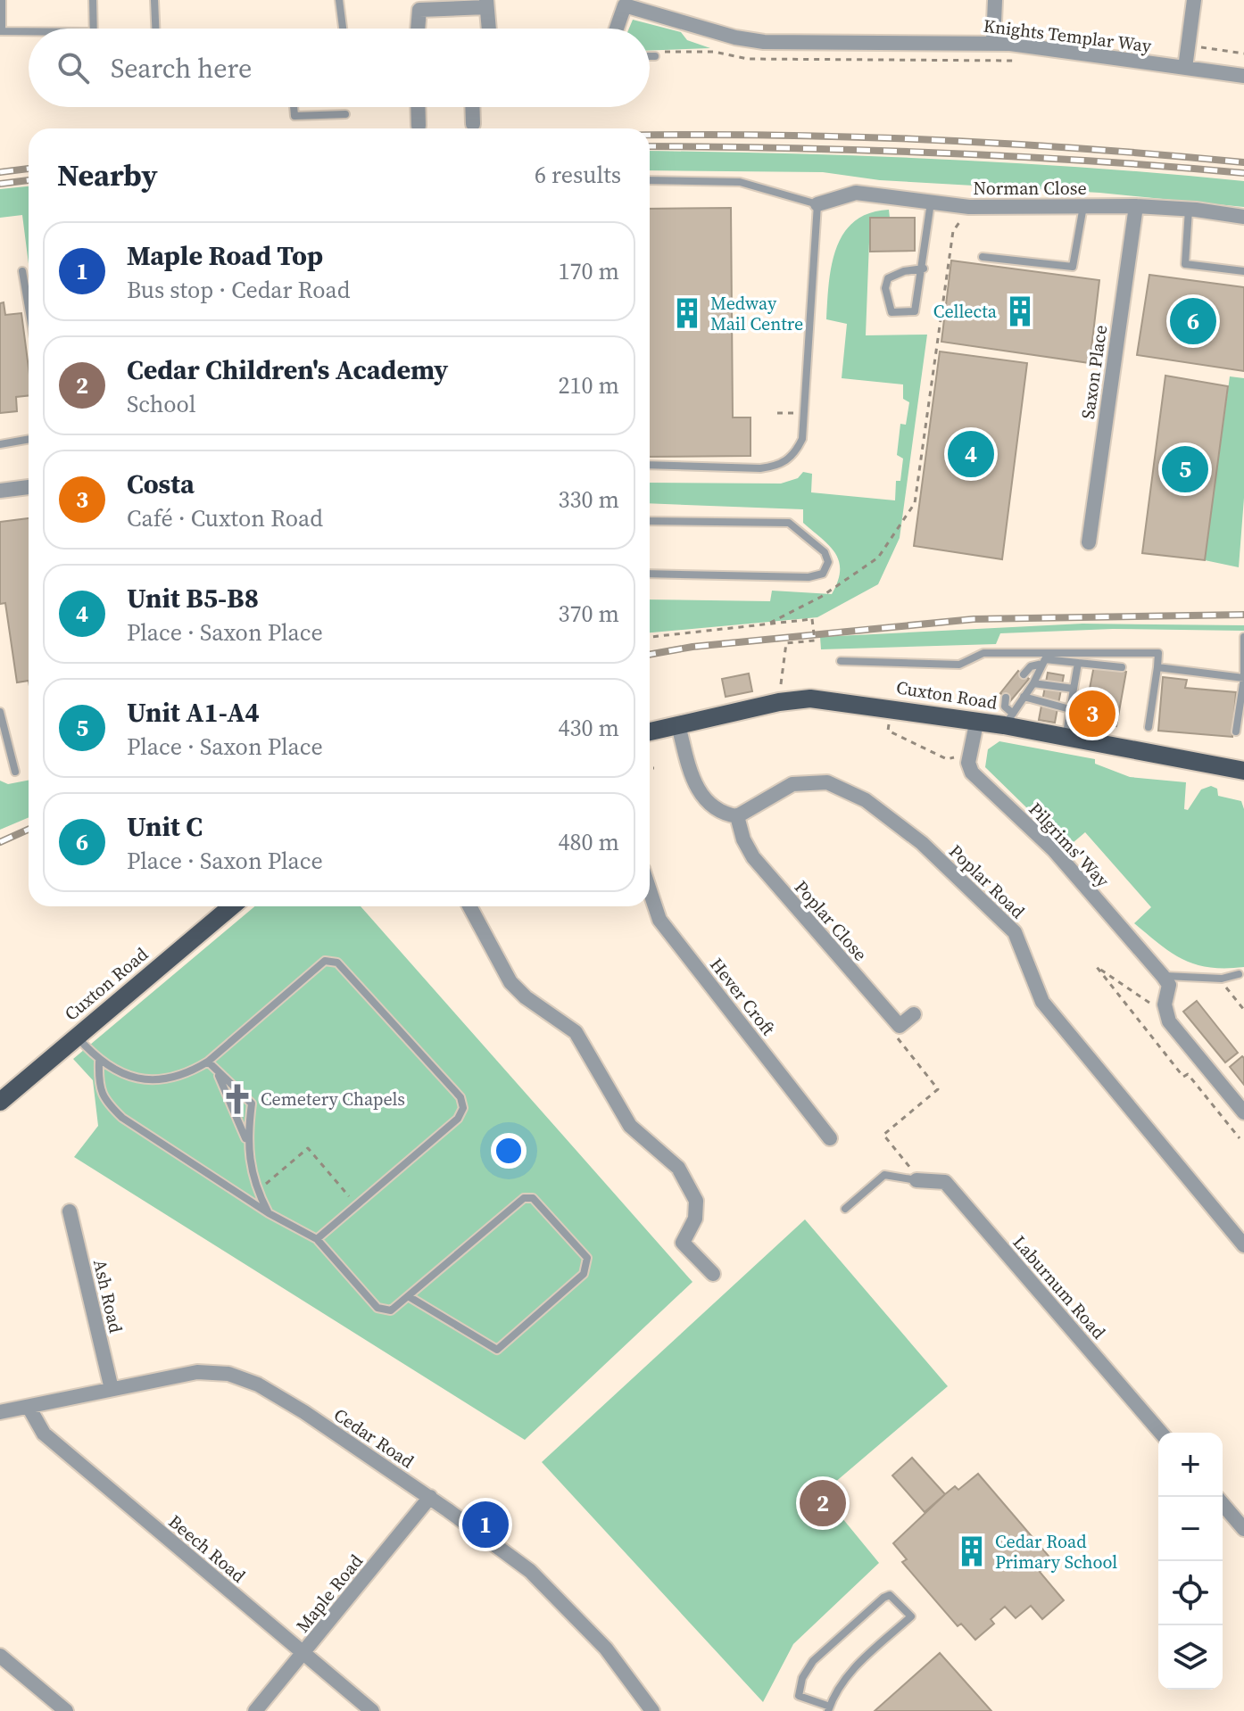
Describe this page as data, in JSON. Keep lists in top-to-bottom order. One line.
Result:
{"streets":{"main road":["Cuxton Road"],"street":["Knights Templar Way","Norman Close","Saxon Place","Pilgrims' Way","Poplar Road","Poplar Close","Hever Croft","Laburnum Road","Ash Road","Cedar Road","Beech Road","Maple Road"]},"crossings":[["Norman Close","Saxon Place"],["Cuxton Road","Pilgrims' Way"],["Poplar Road","Poplar Close"],["Ash Road","Cedar Road"],["Cedar Road","Beech Road"],["Cedar Road","Maple Road"],["Beech Road","Maple Road"]],"places":{"building":["Cellecta","Medway Mail Centre","Cedar Road Primary School"],"church":["Cemetery Chapels"]},"page":{"search":"Search here","heading":["Nearby","6 results"],"list":[{"mark":"1","name":"Maple Road Top","note":"Bus stop · Cedar Road","value":"170 m"},{"mark":"2","name":"Cedar Children's Academy","note":"School","value":"210 m"},{"mark":"3","name":"Costa","note":"Café · Cuxton Road","value":"330 m"},{"mark":"4","name":"Unit B5-B8","note":"Place · Saxon Place","value":"370 m"},{"mark":"5","name":"Unit A1-A4","note":"Place · Saxon Place","value":"430 m"},{"mark":"6","name":"Unit C","note":"Place · Saxon Place","value":"480 m"}],"pins":["6","4","5","3","2","1"],"map_buttons":["+","−"]}}
